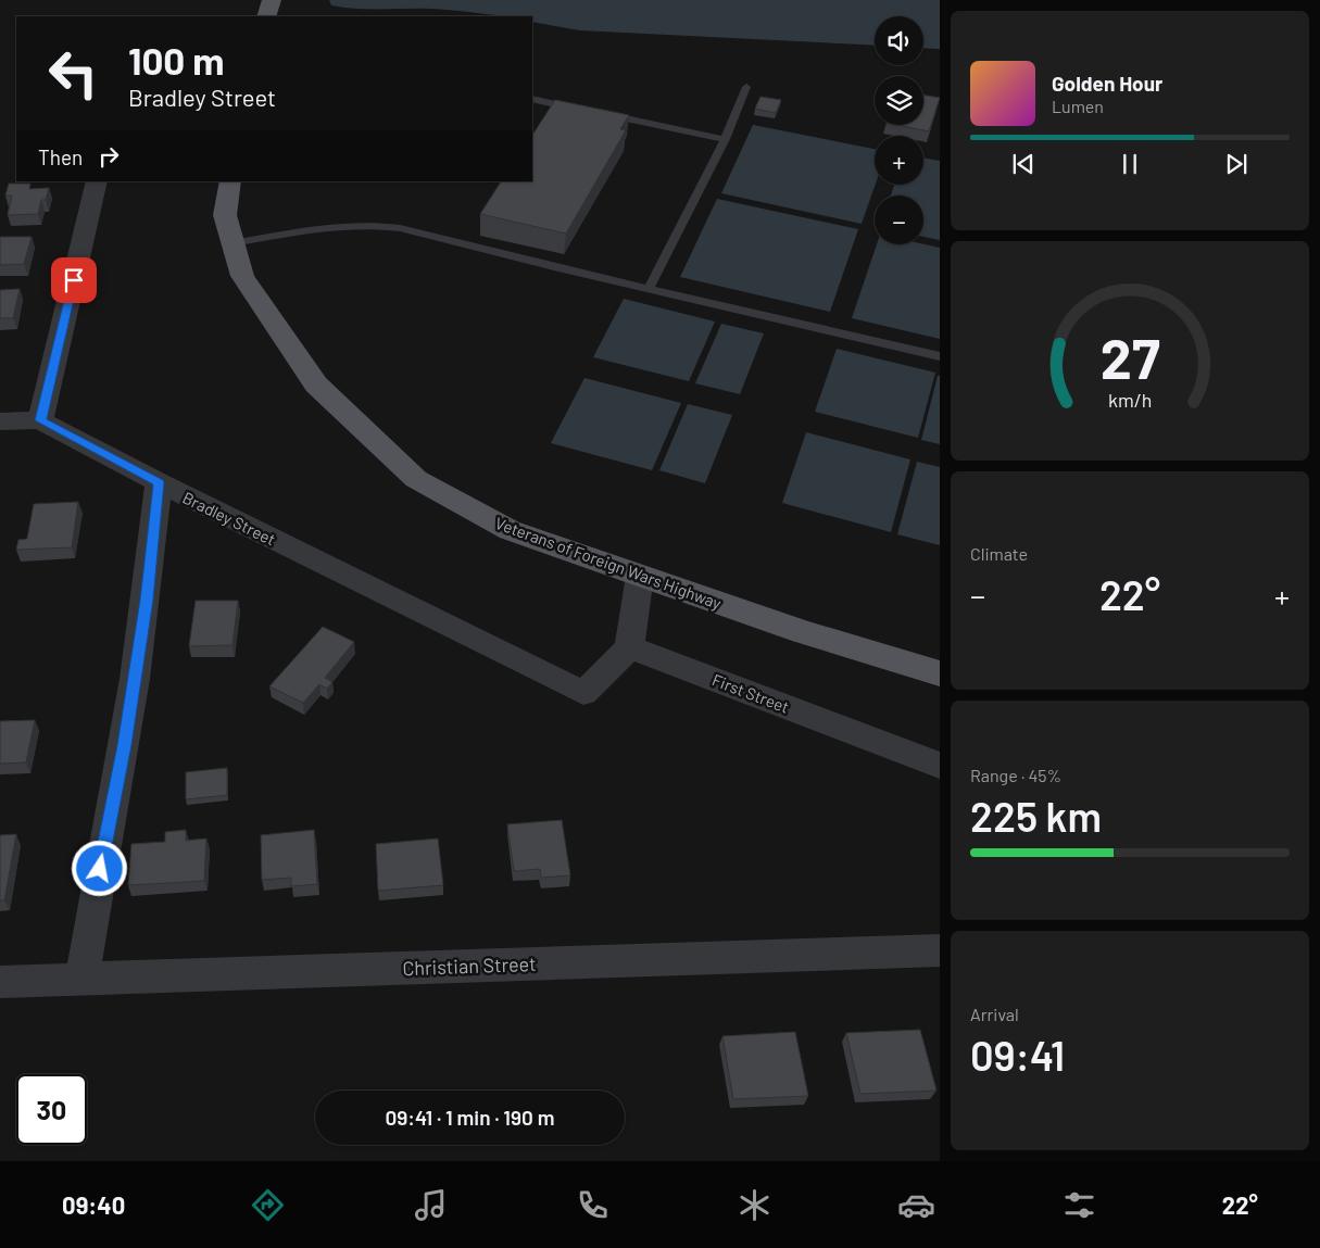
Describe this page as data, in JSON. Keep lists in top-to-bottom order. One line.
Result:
{"streets":{"main road":["Veterans of Foreign Wars Highway"],"street":["Bradley Street","First Street","Christian Street"]},"crossings":[["Bradley Street","First Street"]],"page":{"map_buttons":["+","−"],"turn":["100 m","Bradley Street"],"song":["Golden Hour","Lumen"],"then":"Then","tile":["Climate",["Range · 45%","225 km"],["Arrival","09:41"]],"heat":["−","22°","+"],"limit":"30","trip":"09:41 · 1 min · 190 m","tabs":["09:40","22°"],"gauge":["27","km/h"]}}
